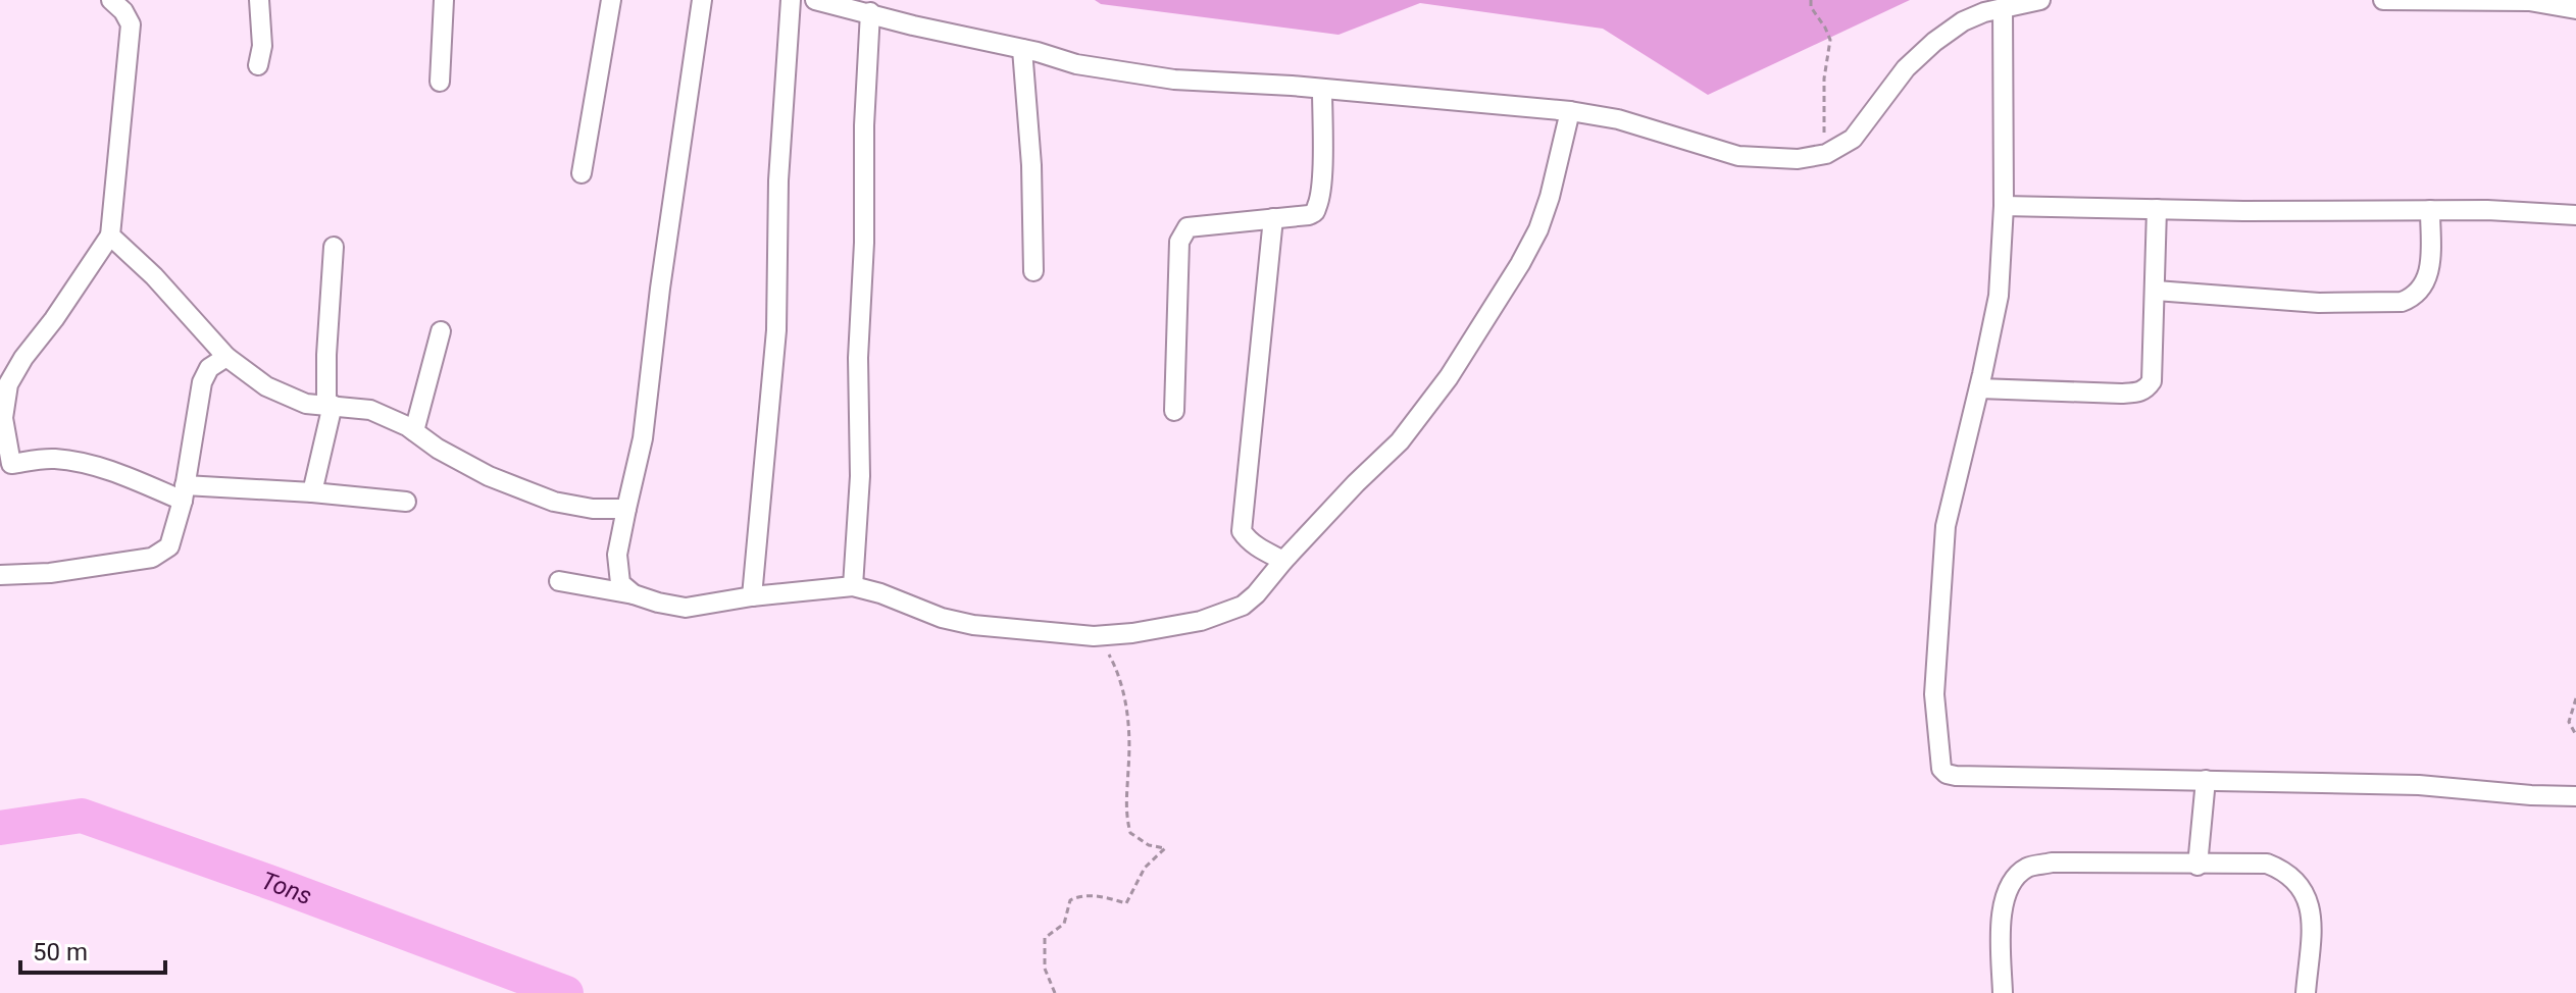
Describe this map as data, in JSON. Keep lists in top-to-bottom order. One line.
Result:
{"water":["Tons"],"scale_bar":"50 m"}
